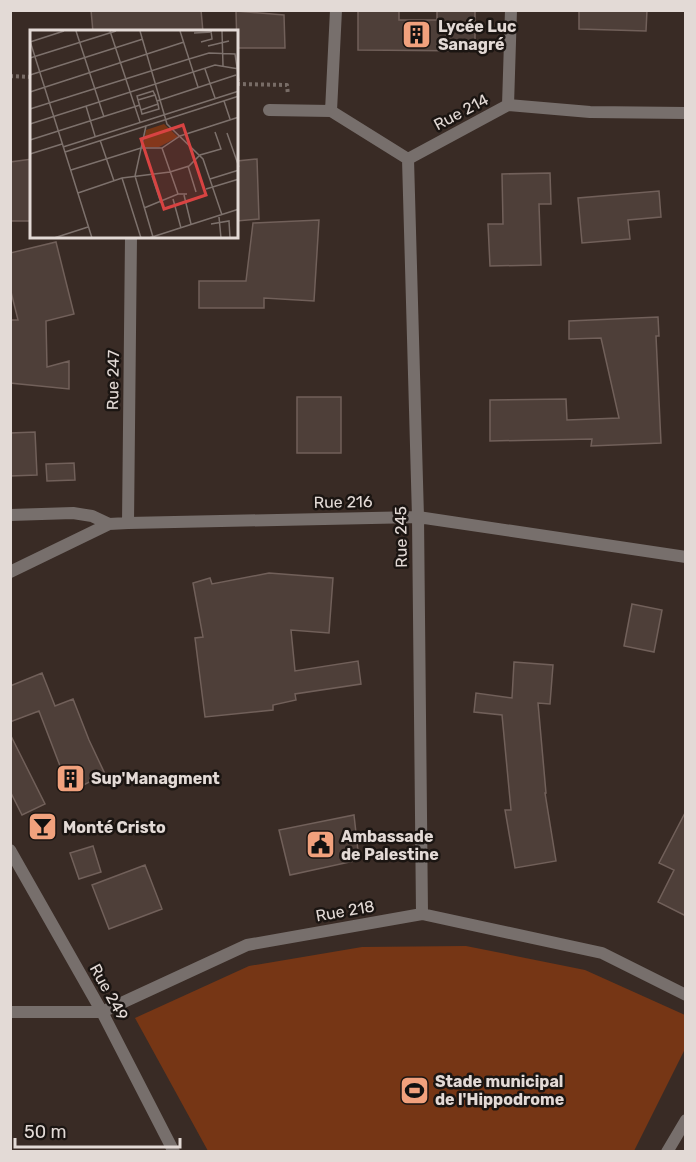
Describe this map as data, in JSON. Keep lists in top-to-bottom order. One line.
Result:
{"streets":{"street":["Rue 214","Rue 247","Rue 216","Rue 245","Rue 218","Rue 249"]},"crossings":[["Rue 214","Rue 245"],["Rue 247","Rue 216"],["Rue 216","Rue 245"],["Rue 245","Rue 218"],["Rue 218","Rue 249"]],"places":{"building":["Lycée Luc Sanagré","Sup'Managment"],"bar":["Monté Cristo"],"public building":["Ambassade de Palestine"],"sports":["Stade municipal de l'Hippodrome"]},"scale_bar":"50 m"}
